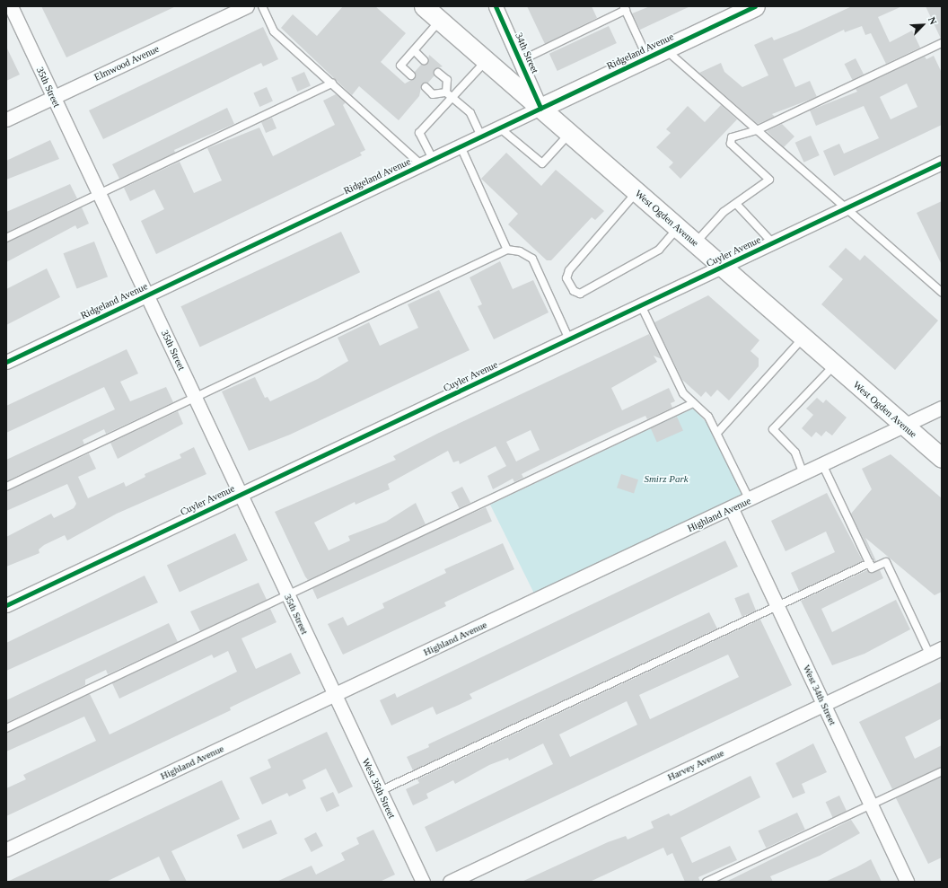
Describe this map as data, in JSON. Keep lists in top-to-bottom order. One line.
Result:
{"streets":{"main road":["Ridgeland Avenue","West Ogden Avenue"],"street":["34th Street","Elmwood Avenue","35th Street","Cuyler Avenue","Highland Avenue","West 34th Street","Harvey Avenue","West 35th Street"]},"crossings":[["Ridgeland Avenue","34th Street"],["Ridgeland Avenue","35th Street"],["Ridgeland Avenue","West Ogden Avenue"],["34th Street","West Ogden Avenue"],["Elmwood Avenue","35th Street"],["35th Street","Cuyler Avenue"],["35th Street","Highland Avenue"],["35th Street","West 35th Street"],["West Ogden Avenue","Cuyler Avenue"],["West Ogden Avenue","Highland Avenue"],["Highland Avenue","West 34th Street"],["Highland Avenue","West 35th Street"],["West 34th Street","Harvey Avenue"]],"parks":["Smirz Park"],"north":"top right"}
